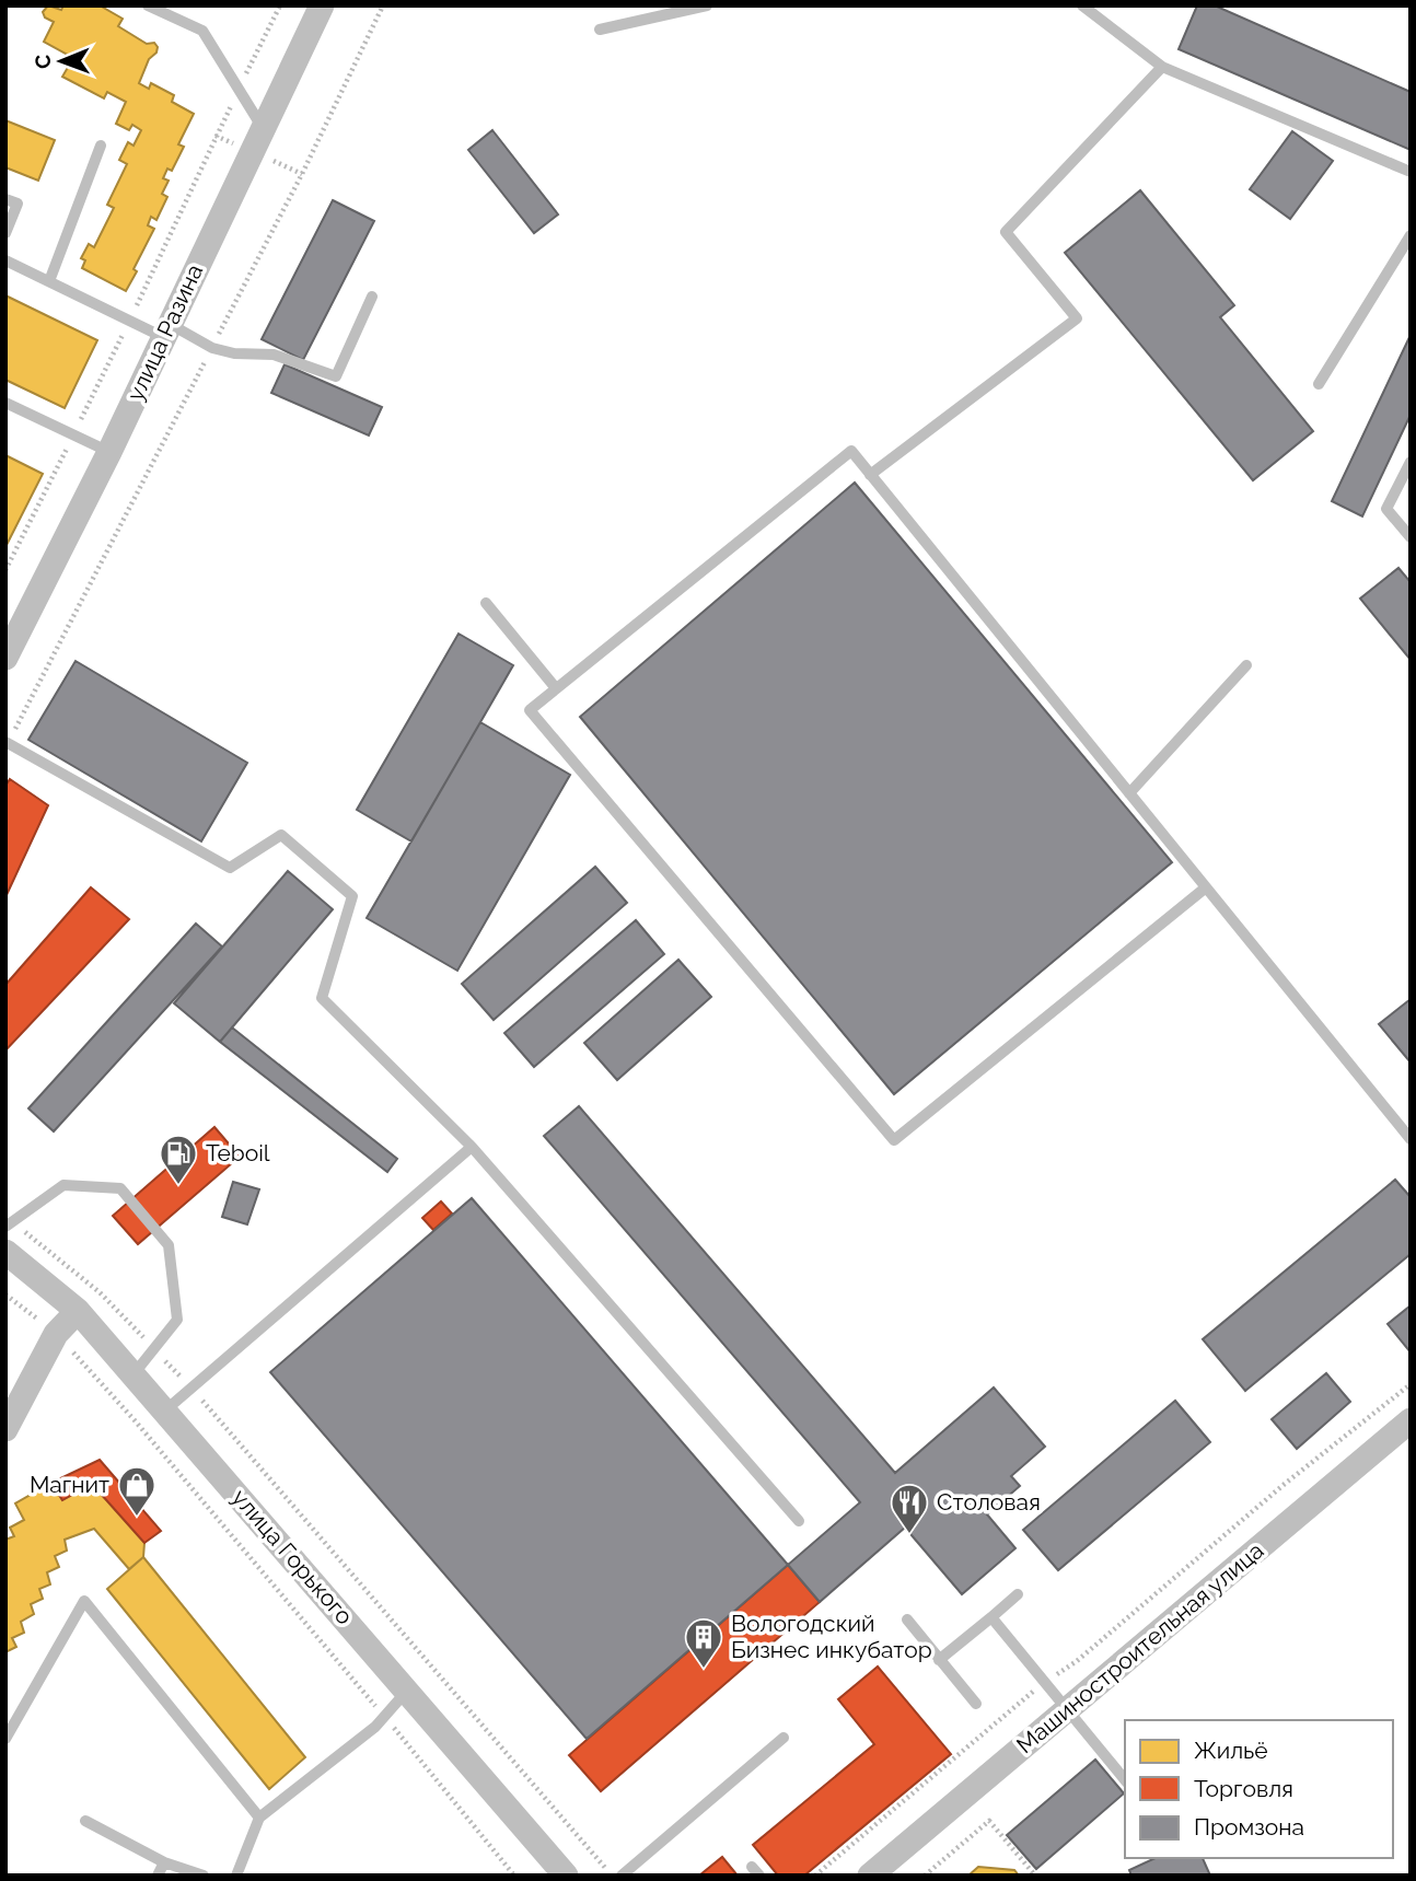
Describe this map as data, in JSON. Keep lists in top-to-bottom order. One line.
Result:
{"streets":{"street":["улица Разина","улица Горького","Машиностроительная улица"]},"places":{"fuel station":["Teboil"],"shop":["Магнит"],"restaurant":["Столовая"],"building":["Вологодский Бизнес инкубатор"]},"legend":["Жильё","Торговля","Промзона"],"north":"left"}
